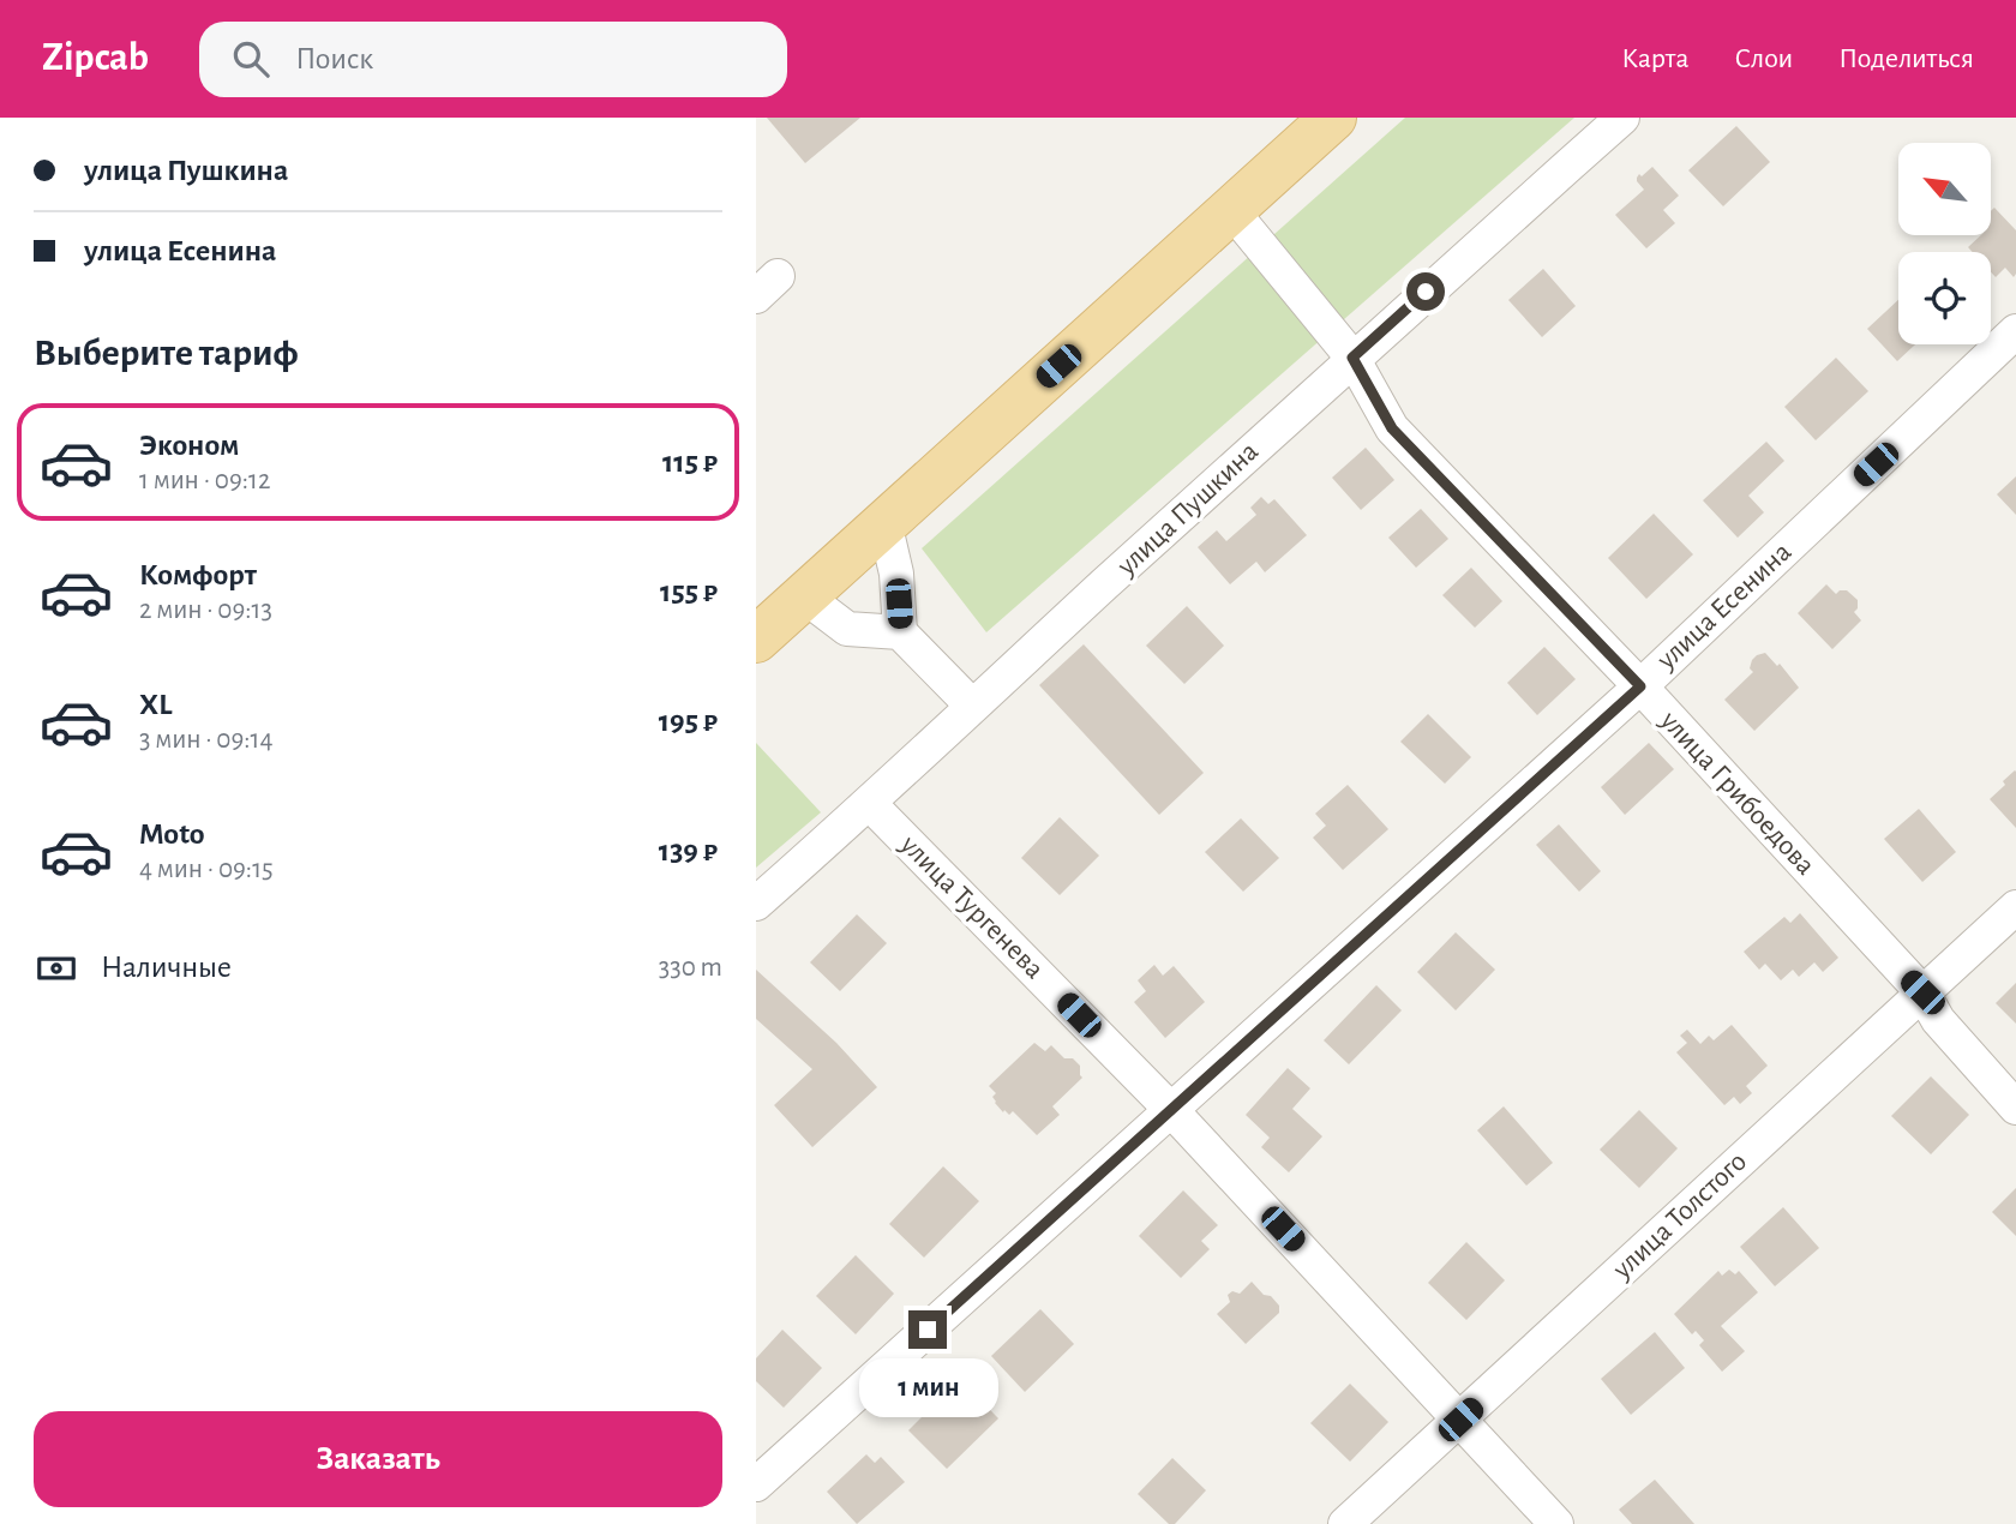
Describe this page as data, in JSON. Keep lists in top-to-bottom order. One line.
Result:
{"streets":{"street":["улица Пушкина","улица Есенина","улица Грибоедова","улица Тургенева","улица Толстого"]},"crossings":[["улица Пушкина","улица Грибоедова"],["улица Пушкина","улица Тургенева"],["улица Есенина","улица Грибоедова"],["улица Есенина","улица Тургенева"],["улица Грибоедова","улица Толстого"],["улица Тургенева","улица Толстого"]],"north":"top left","page":{"header":"Zipcab","search":"Поиск","nav":["Карта","Слои","Поделиться"],"banner":["улица Пушкина","улица Есенина"],"heading":"Выберите тариф","list":[{"name":"Эконом","note":"1 мин · 09:12","value":"115 ₽"},{"name":"Комфорт","note":"2 мин · 09:13","value":"155 ₽"},{"name":"XL","note":"3 мин · 09:14","value":"195 ₽"},{"name":"Moto","note":"4 мин · 09:15","value":"139 ₽"}],"pay":["Наличные","330 m"],"bubble":"1 мин","buttons":"Заказать"}}
